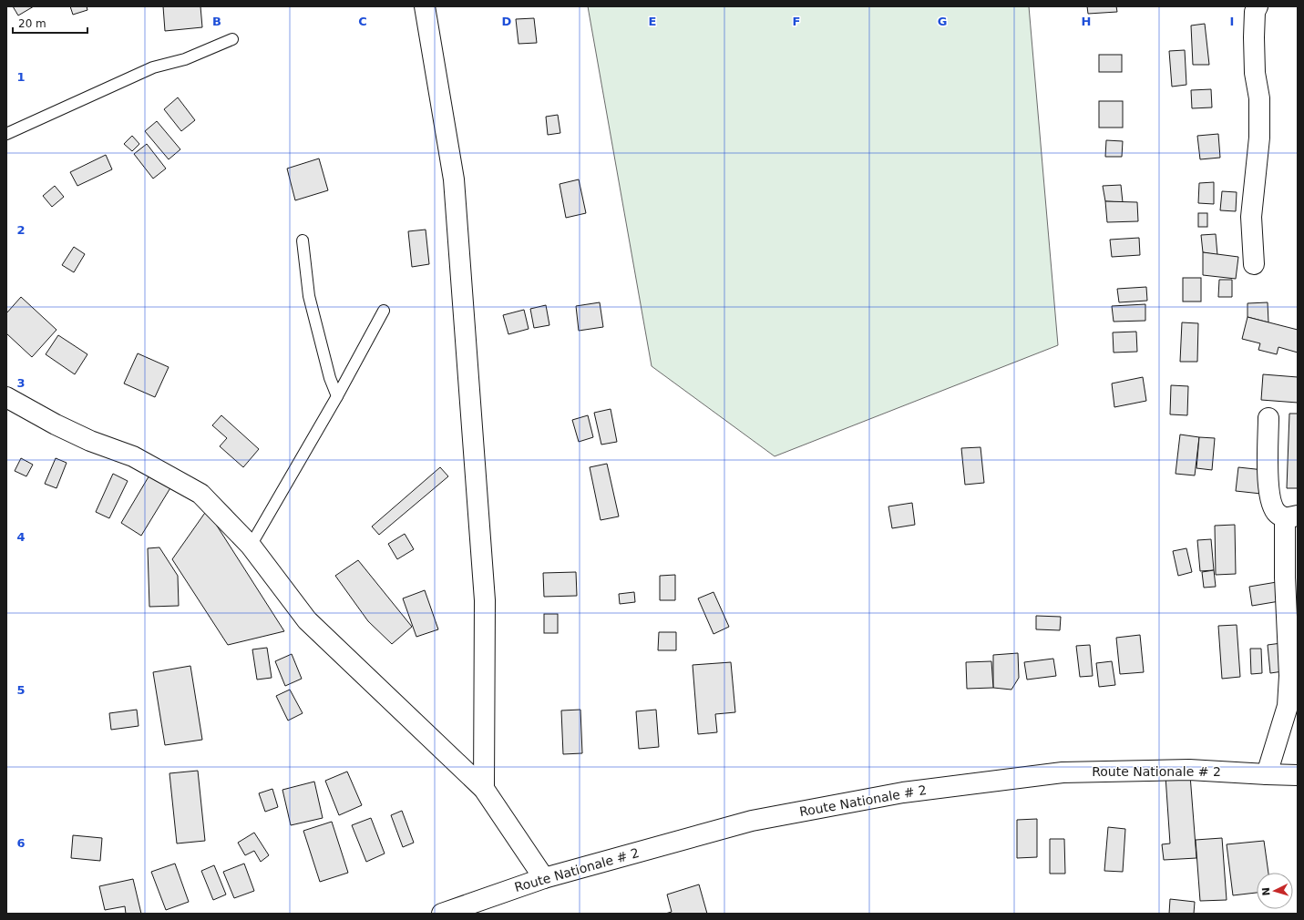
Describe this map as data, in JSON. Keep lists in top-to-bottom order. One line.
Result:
{"streets":{"street":["Route Nationale # 2"]},"scale_bar":"20 m","north":"left","grid":{"columns":["B","C","D","E","F","G","H","I"],"rows":["1","2","3","4","5","6"]}}
